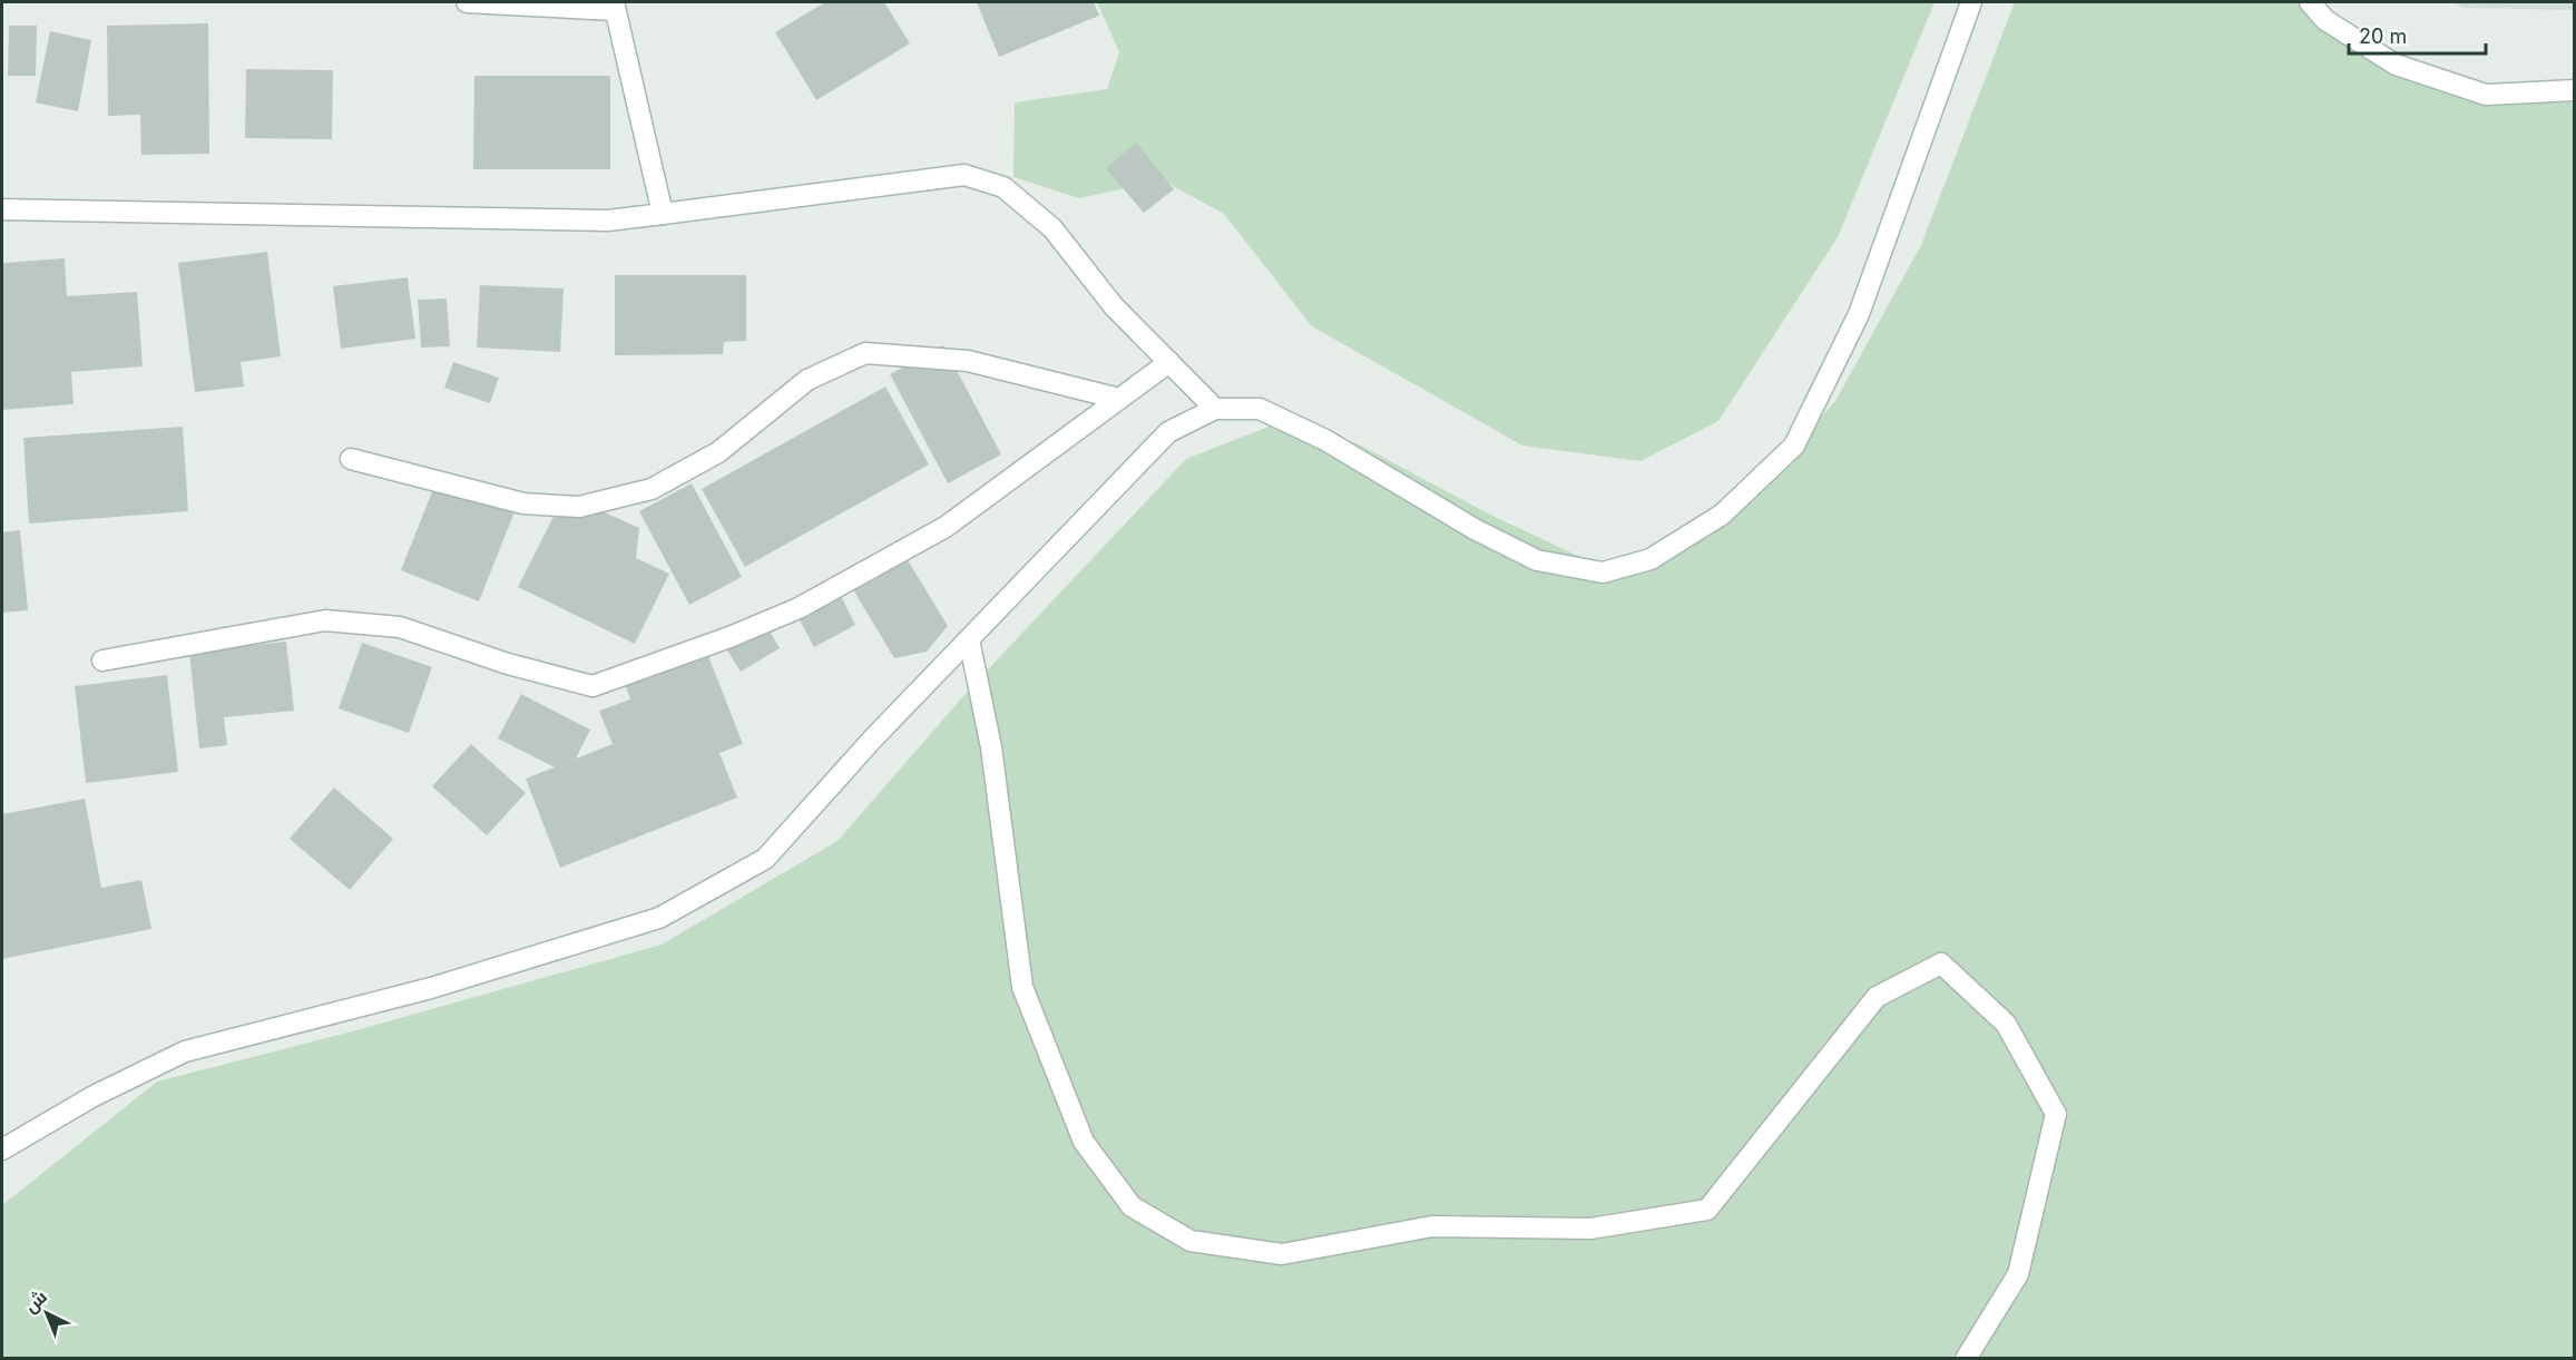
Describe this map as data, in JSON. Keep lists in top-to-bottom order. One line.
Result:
{"scale_bar":"20 m","north":"top left"}
